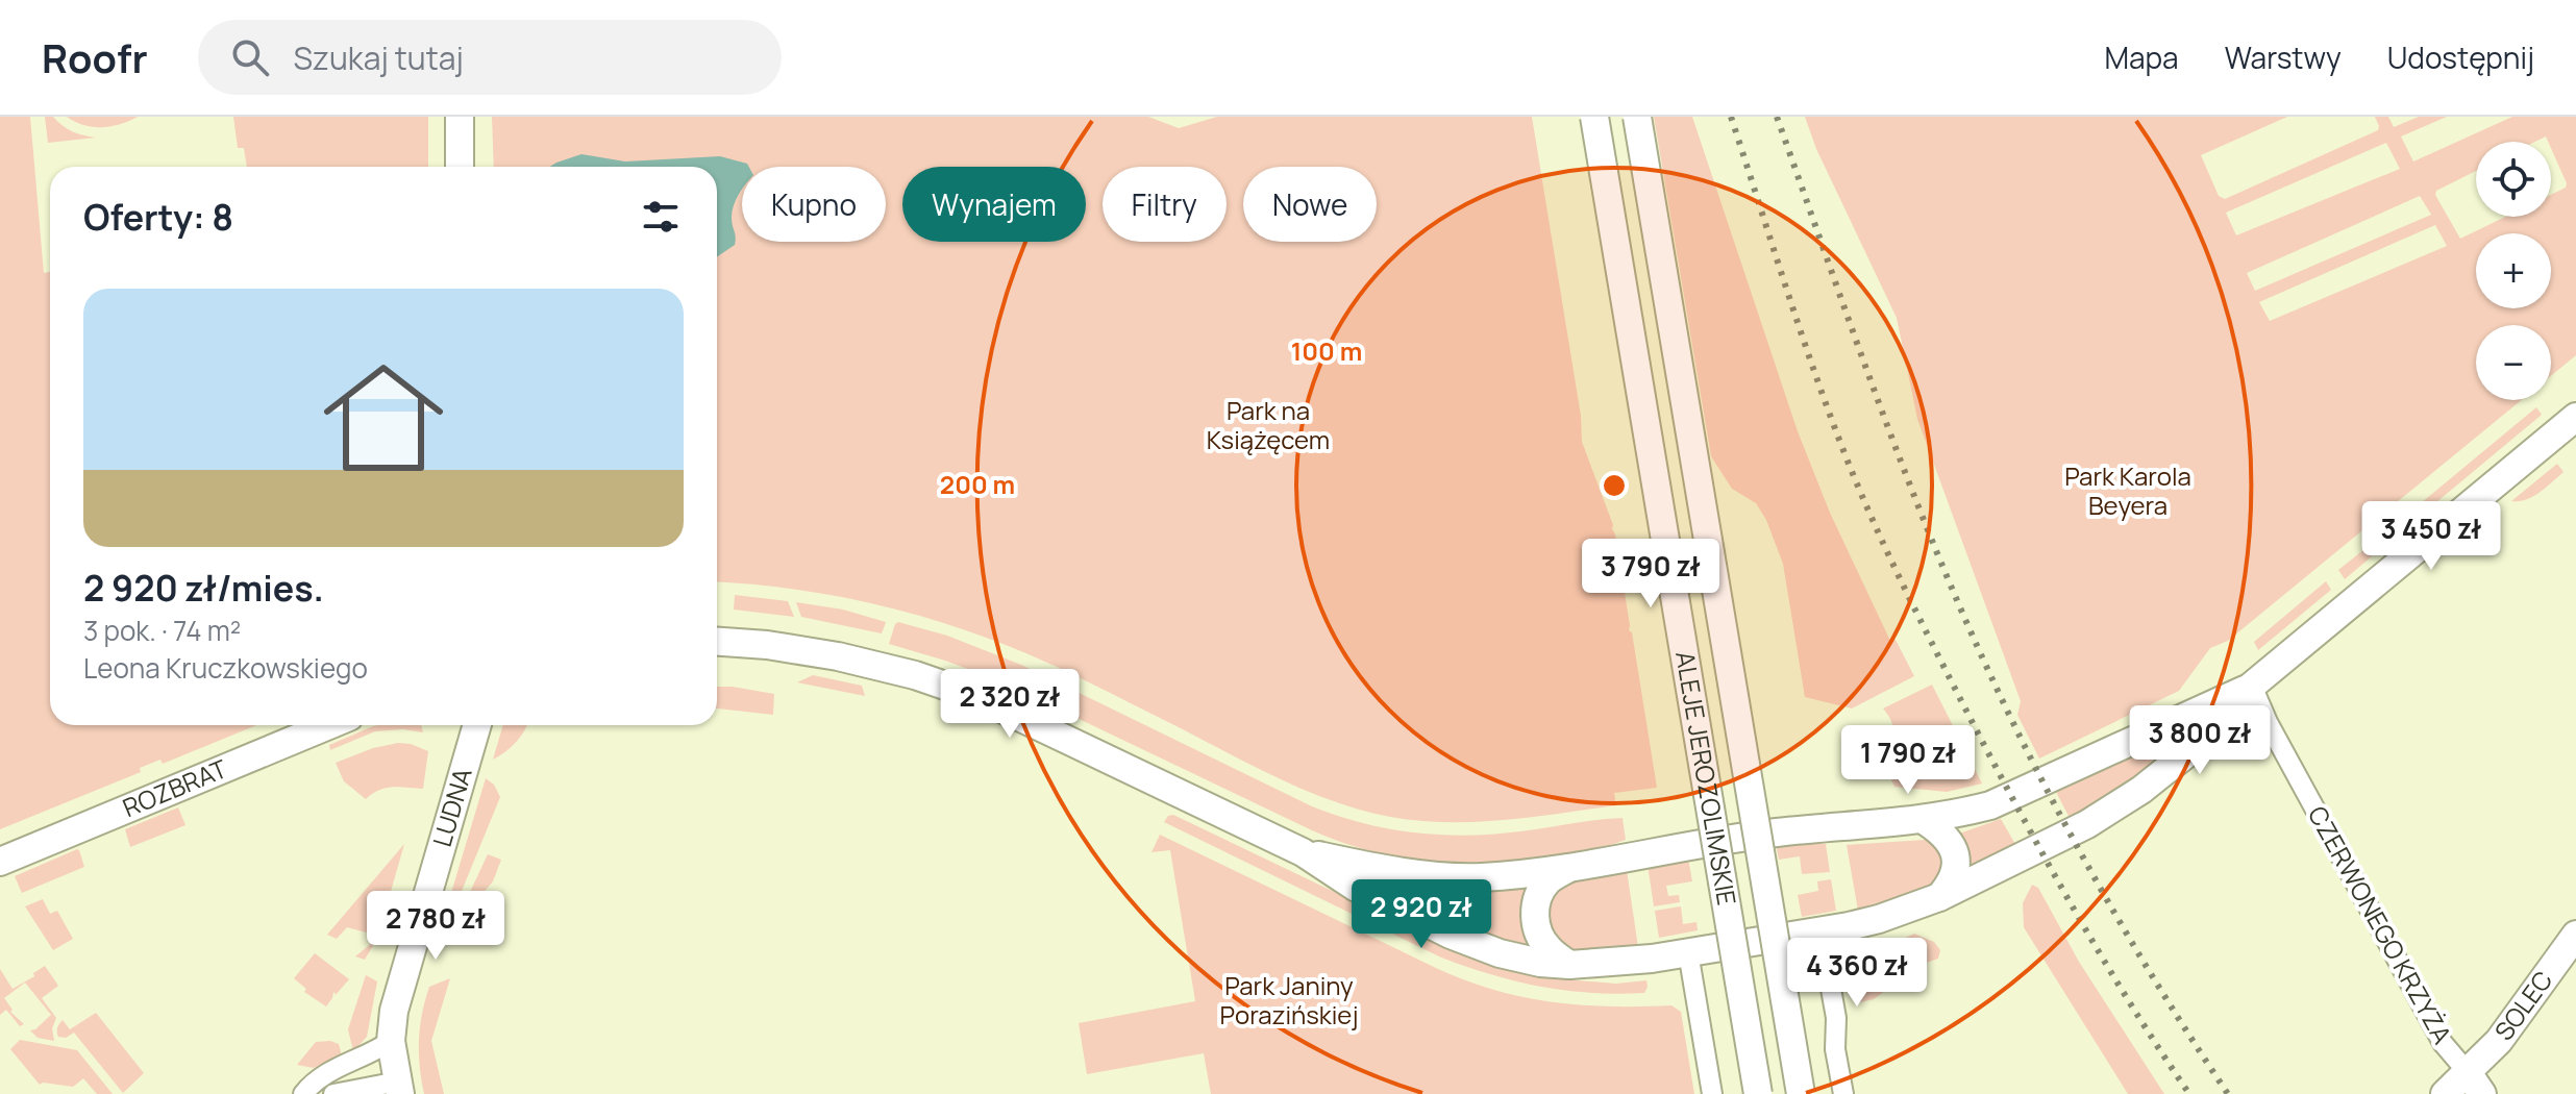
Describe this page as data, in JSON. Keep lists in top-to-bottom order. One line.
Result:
{"streets":{"street":["ALEJE JEROZOLIMSKIE","ROZBRAT","LUDNA","CZERWONEGO KRZYŻA","SOLEC"]},"crossings":[["CZERWONEGO KRZYŻA","SOLEC"]],"parks":["Park na Książęcem","Park Karola Beyera","Park Janiny Porazińskiej"],"page":{"header":"Roofr","search":"Szukaj tutaj","nav":["Mapa","Warstwy","Udostępnij"],"map_buttons":["+","−"],"chip":["Kupno","Wynajem","Filtry","Nowe"],"heading":"Oferty: 8","list":[{"name":"2 920 zł/mies.","note":"3 pok. · 74 m² · Leona Kruczkowskiego"}],"price":["3 450 zł","3 790 zł","2 320 zł","3 800 zł","1 790 zł","2 920 zł","2 780 zł","4 360 zł"]},"rings":["100 m","200 m"]}
